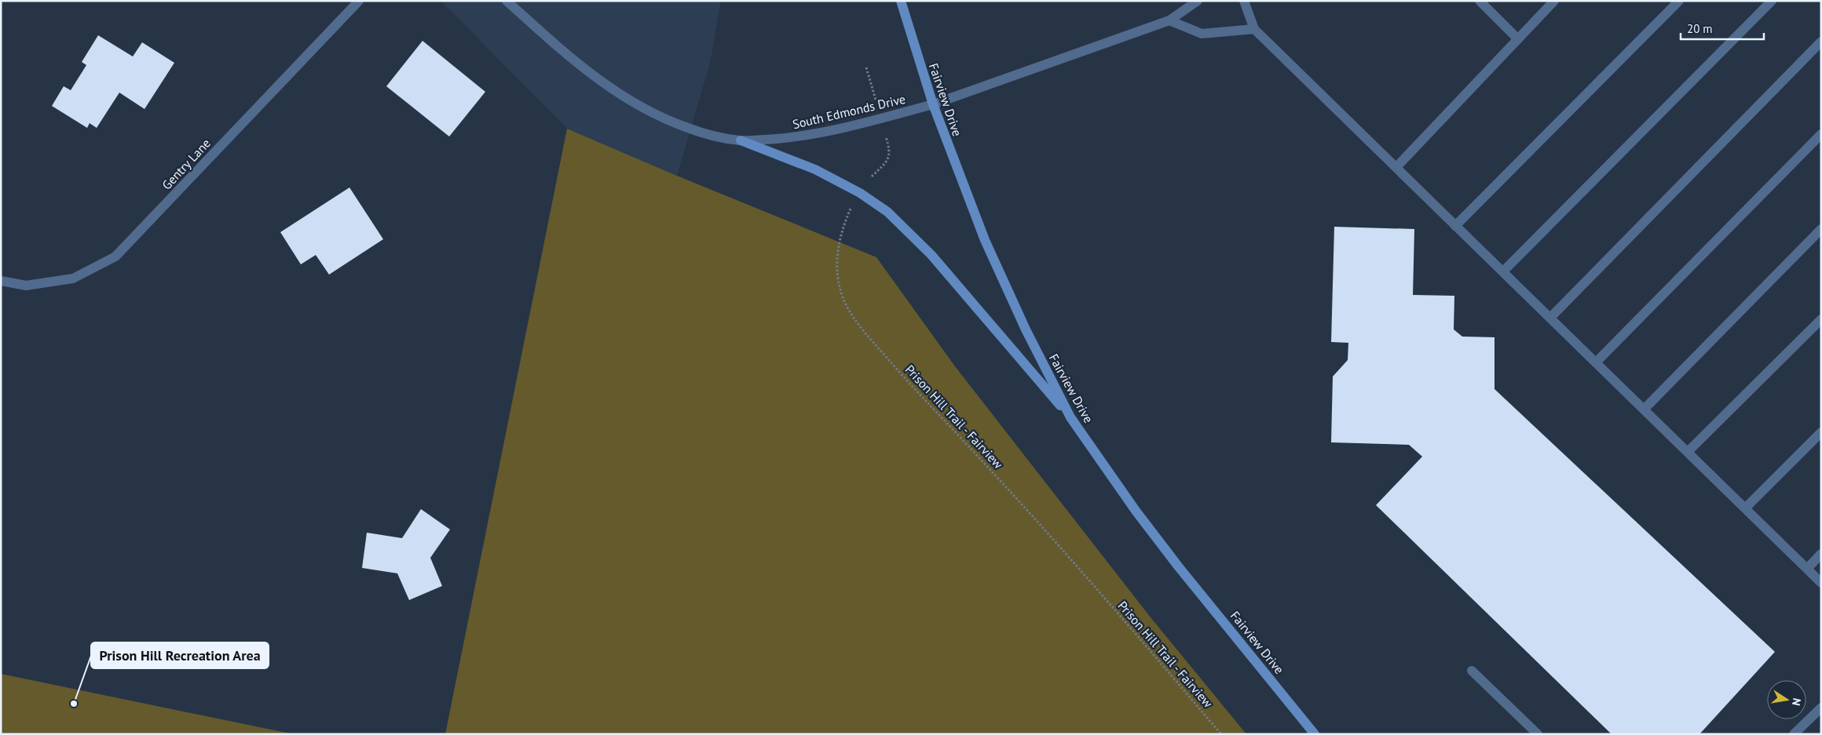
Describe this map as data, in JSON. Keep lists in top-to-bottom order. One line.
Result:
{"streets":{"main road":["Fairview Drive"],"street":["South Edmonds Drive","Gentry Lane"],"path":["Prison Hill Trail - Fairview"]},"crossings":[["Fairview Drive","South Edmonds Drive"],["South Edmonds Drive","Prison Hill Trail - Fairview"]],"places":["Prison Hill Recreation Area"],"scale_bar":"20 m","north":"right"}
